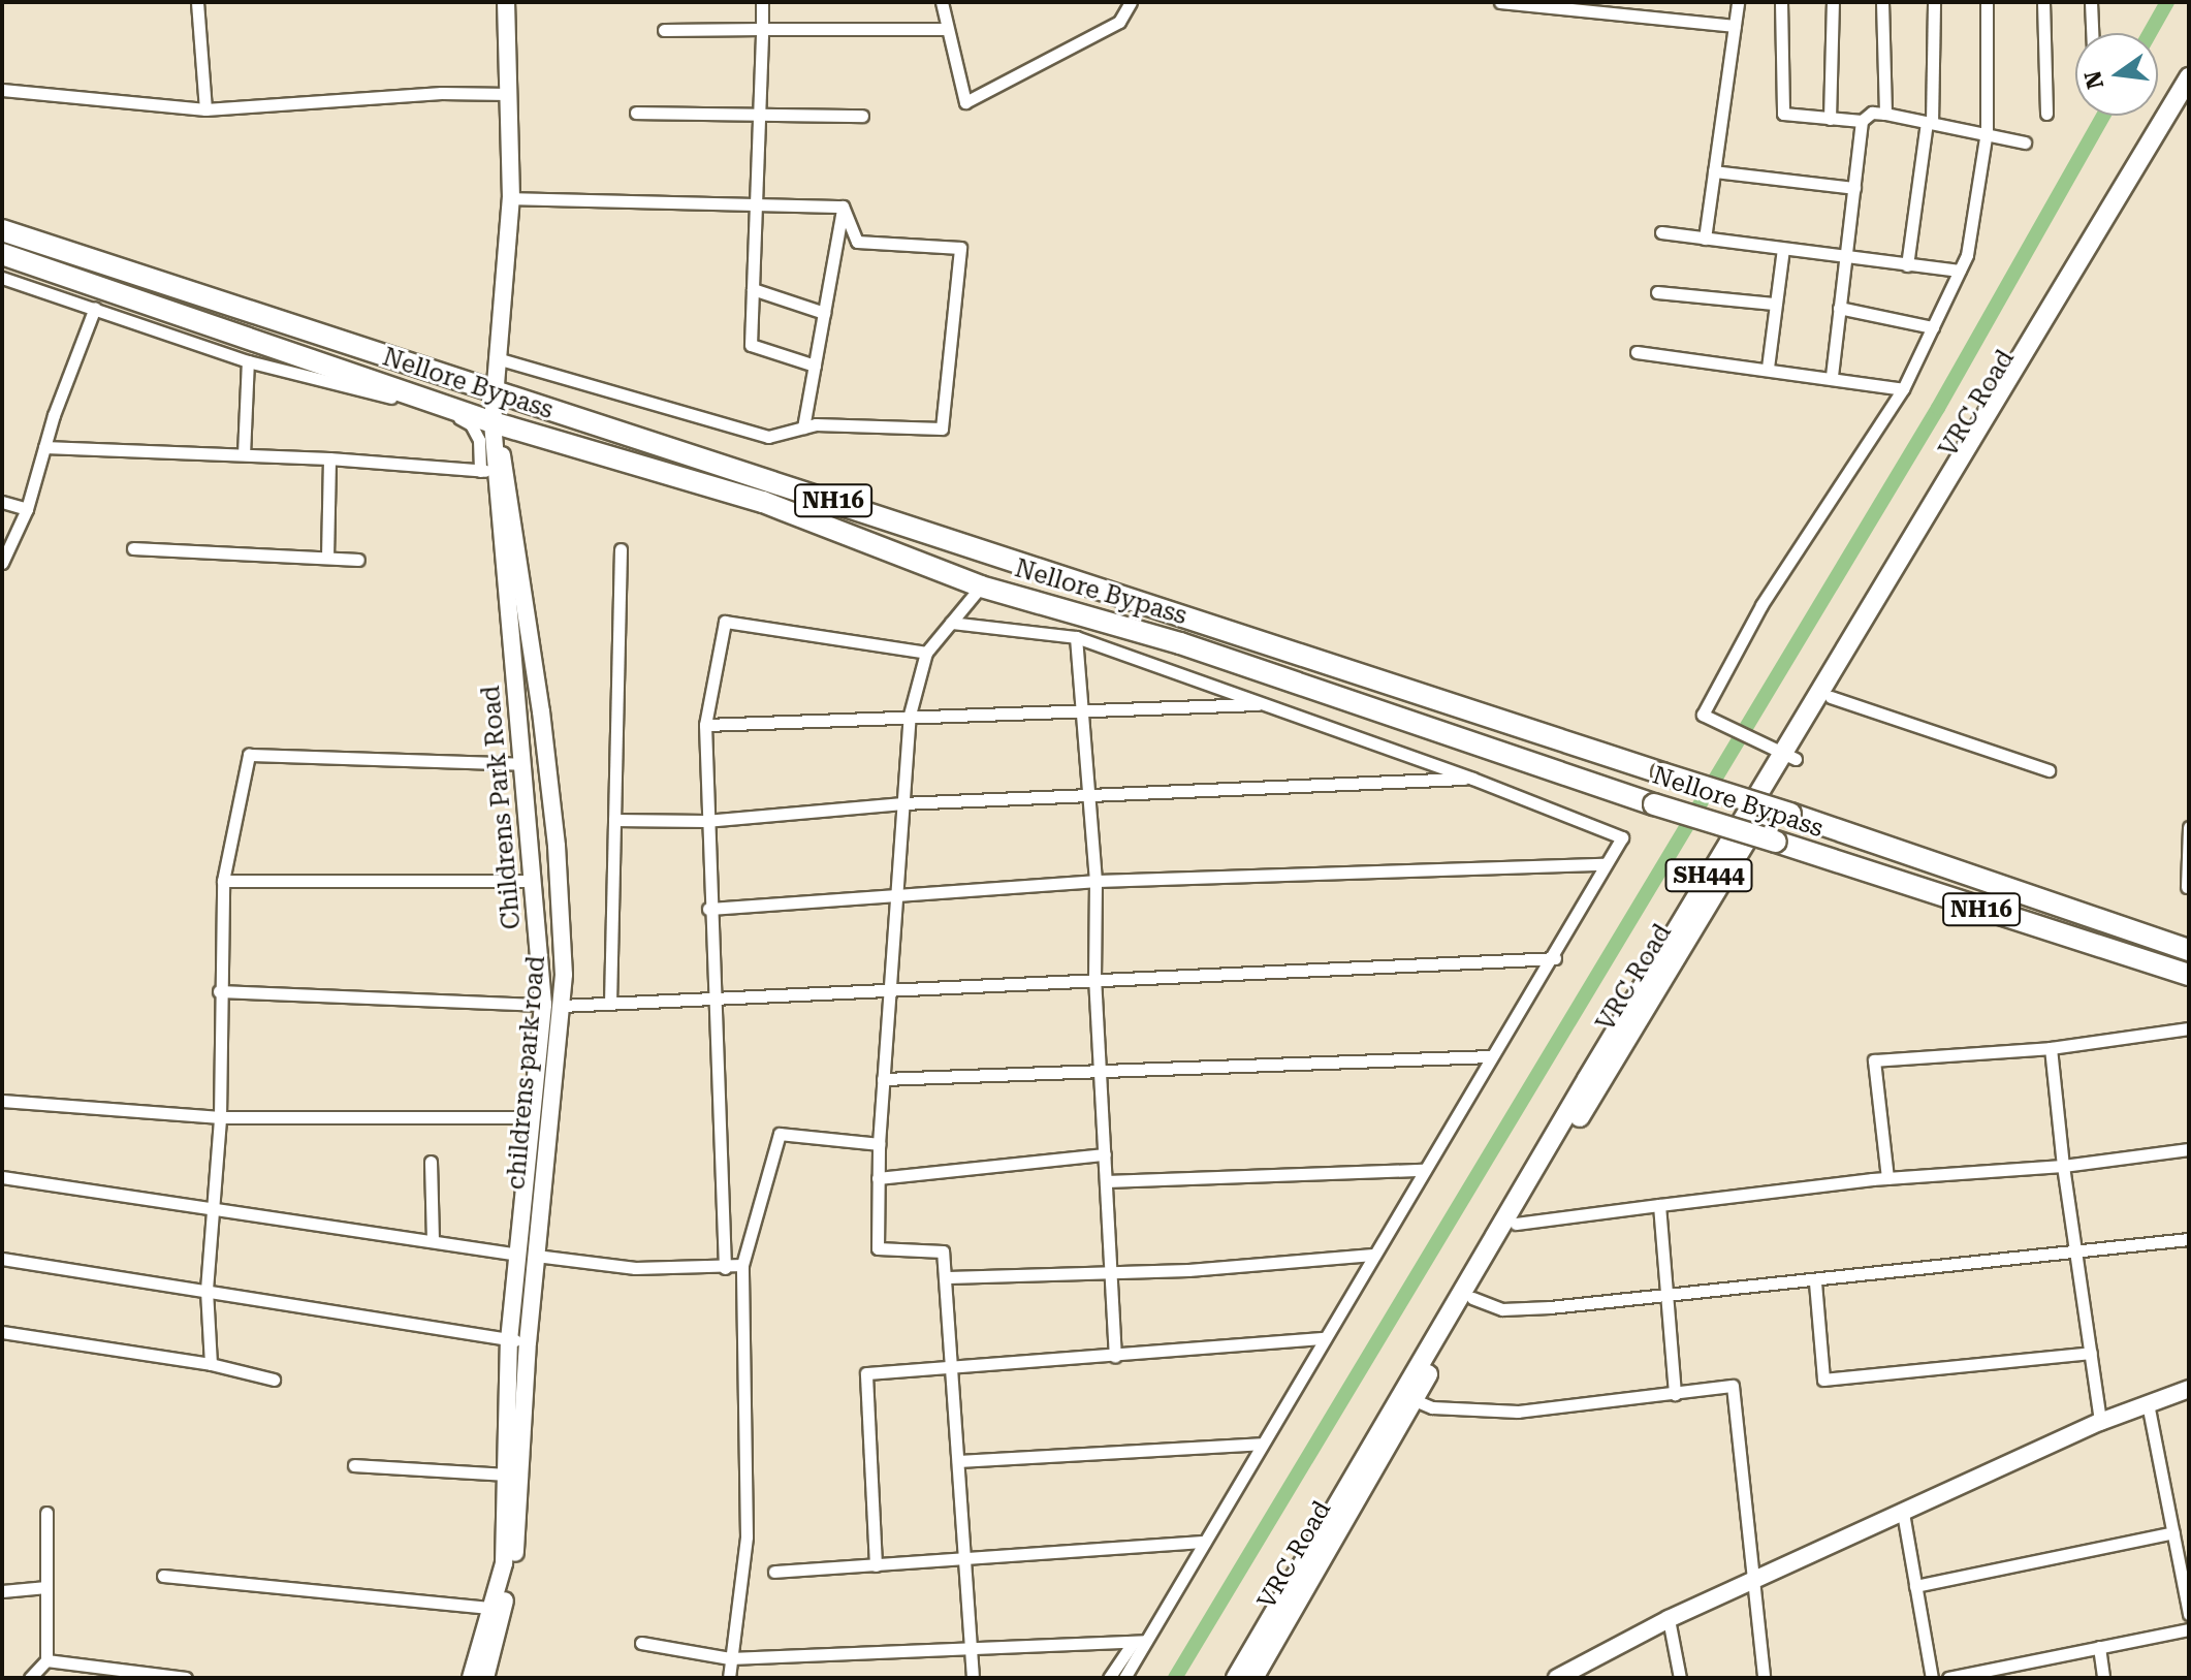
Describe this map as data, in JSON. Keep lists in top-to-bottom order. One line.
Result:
{"streets":{"highway":["Nellore Bypass","NH16"],"main road":["VRC Road","SH444"],"street":["Childrens Park Road","childrens park road"]},"crossings":[["Nellore Bypass","childrens park road"],["VRC Road","SH444"],["Childrens Park Road","childrens park road"]],"north":"left"}
